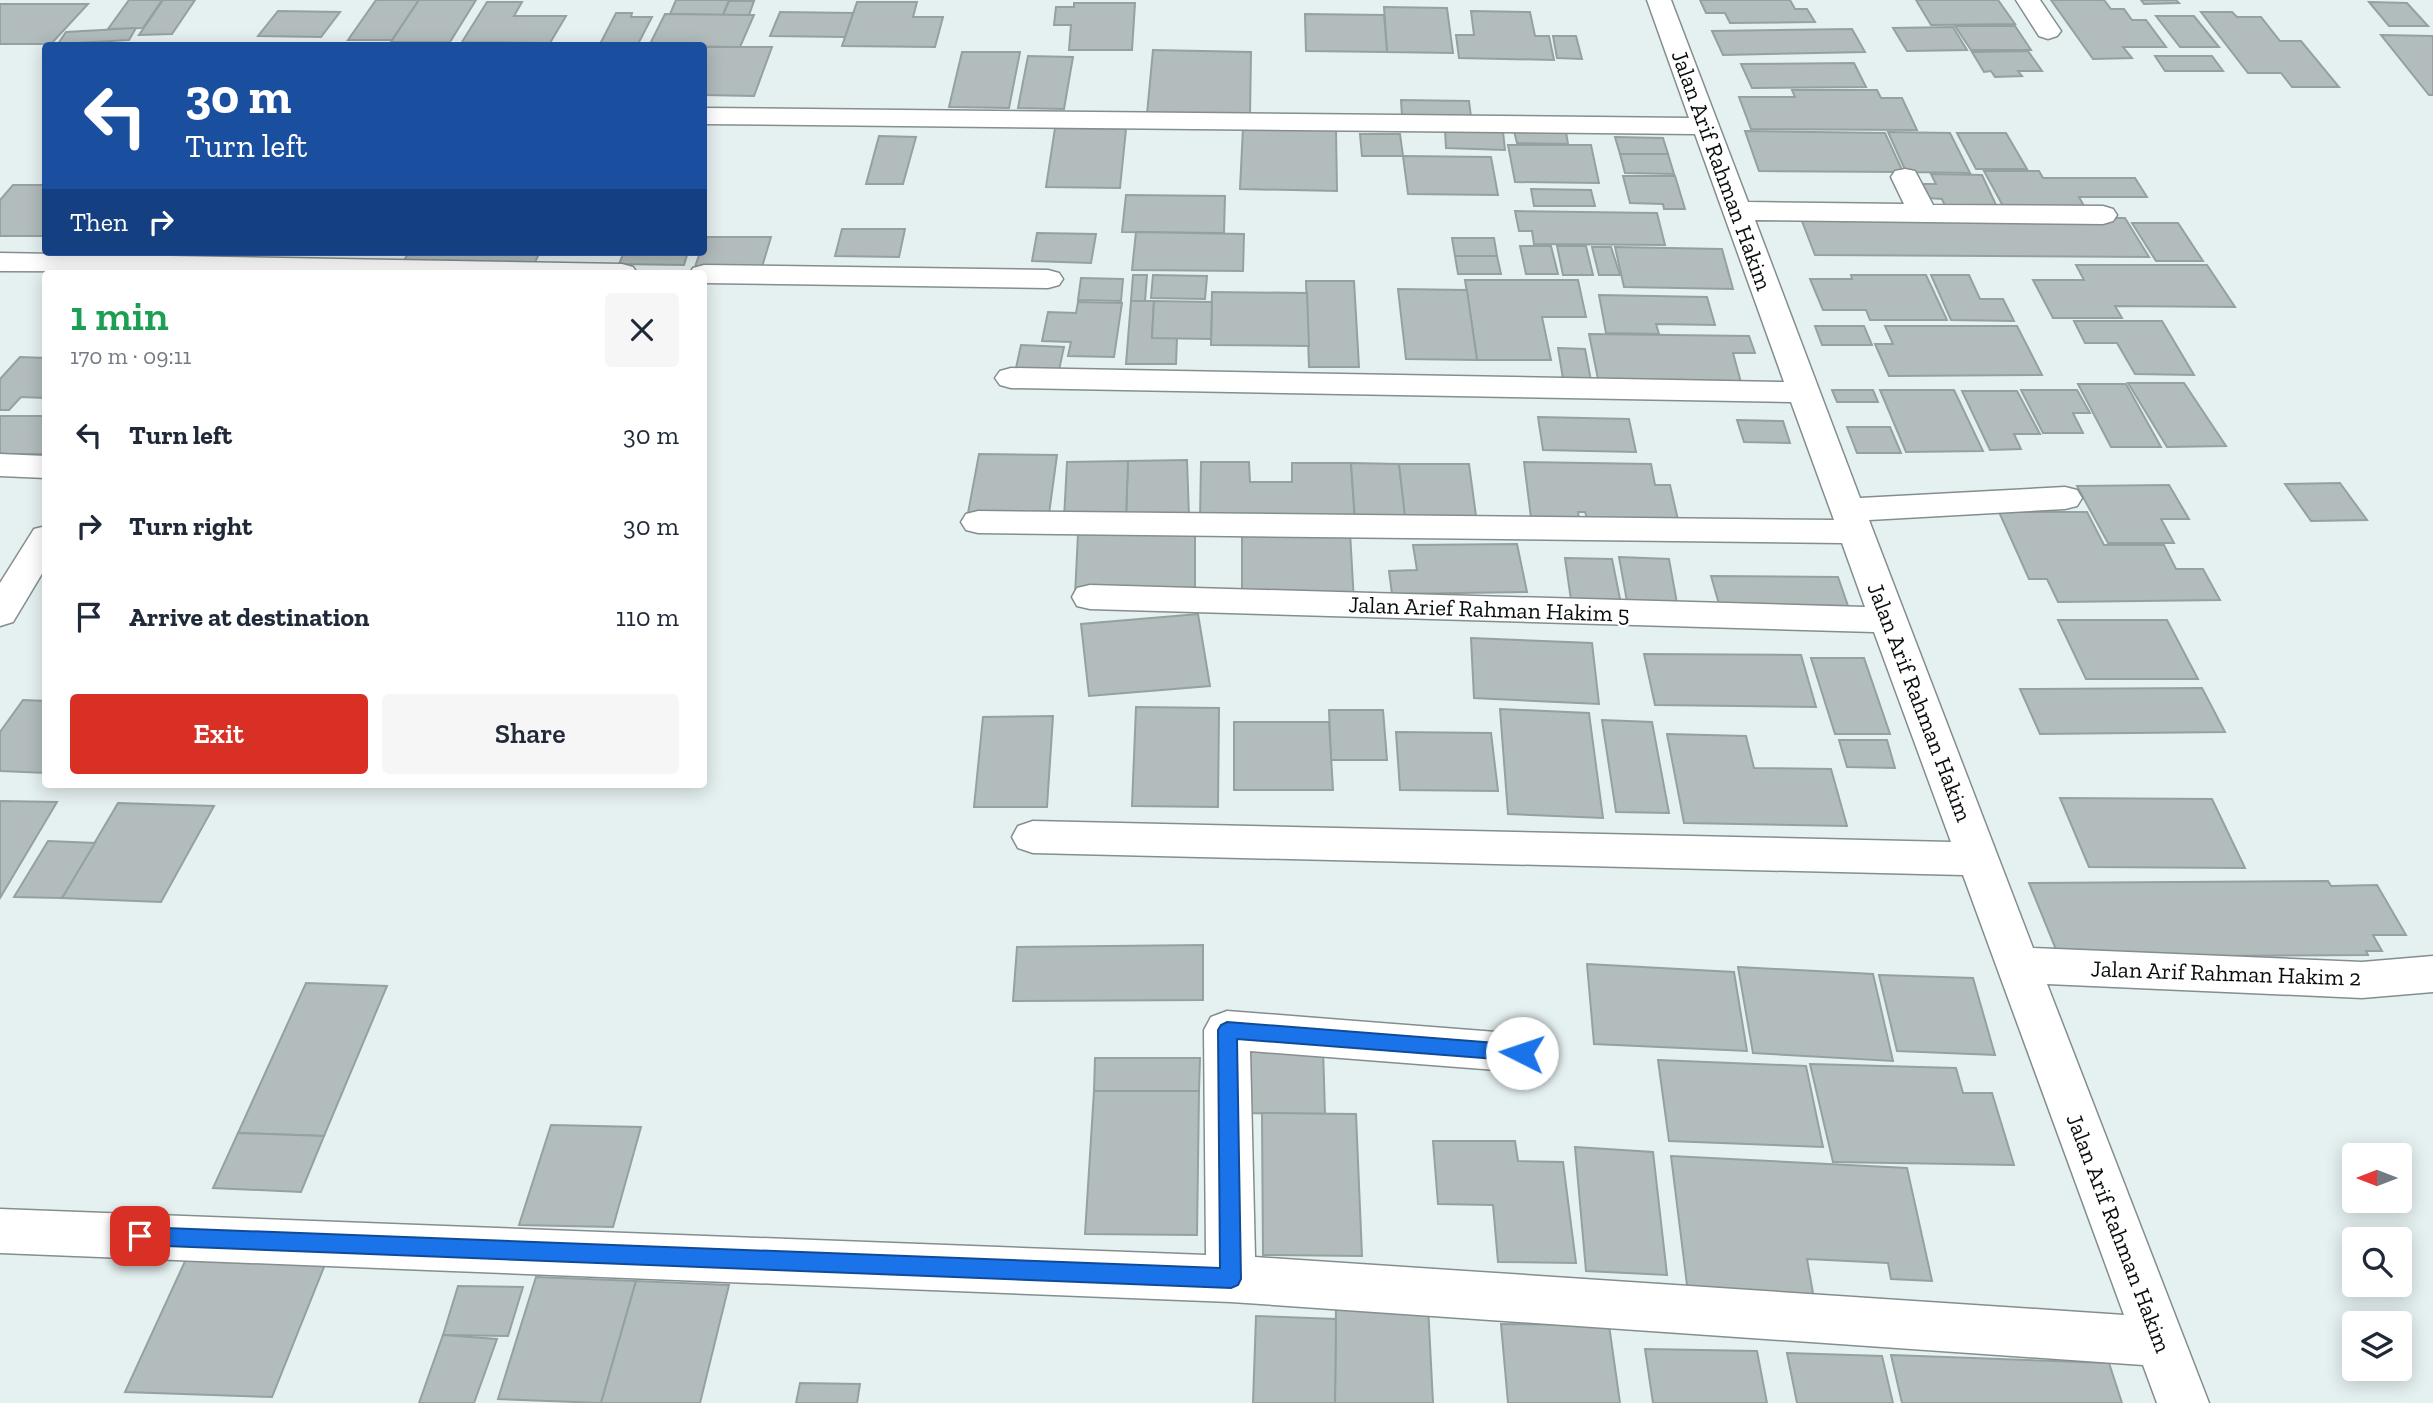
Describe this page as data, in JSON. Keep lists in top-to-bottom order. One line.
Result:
{"streets":{"street":["Jalan Arif Rahman Hakim","Jalan Arief Rahman Hakim 5","Jalan Arif Rahman Hakim 2"]},"crossings":[["Jalan Arif Rahman Hakim","Jalan Arief Rahman Hakim 5"],["Jalan Arif Rahman Hakim","Jalan Arif Rahman Hakim 2"]],"north":"left","page":{"turn":["30 m","Turn left"],"then":"Then","heading":["1 min","170 m · 09:11"],"list":[{"name":"Turn left","value":"30 m"},{"name":"Turn right","value":"30 m"},{"name":"Arrive at destination","value":"110 m"}],"buttons":["Exit","Share"]}}
